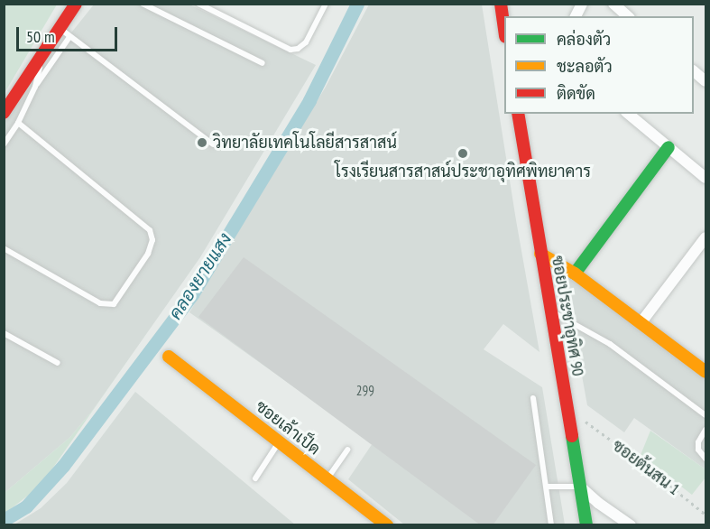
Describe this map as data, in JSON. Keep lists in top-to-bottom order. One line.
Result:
{"streets":{"street":["ซอยประชาอุทิศ 90","ซอยเล้าเป็ด"],"path":["ซอยต้นสน 1"]},"water":["คลองยายแสง"],"places":["วิทยาลัยเทคโนโลยีสารสาสน์","โรงเรียนสารสาสน์ประชาอุทิศพิทยาคาร"],"house_numbers":["299"],"legend":["คล่องตัว","ชะลอตัว","ติดขัด"],"scale_bar":"50 m"}
